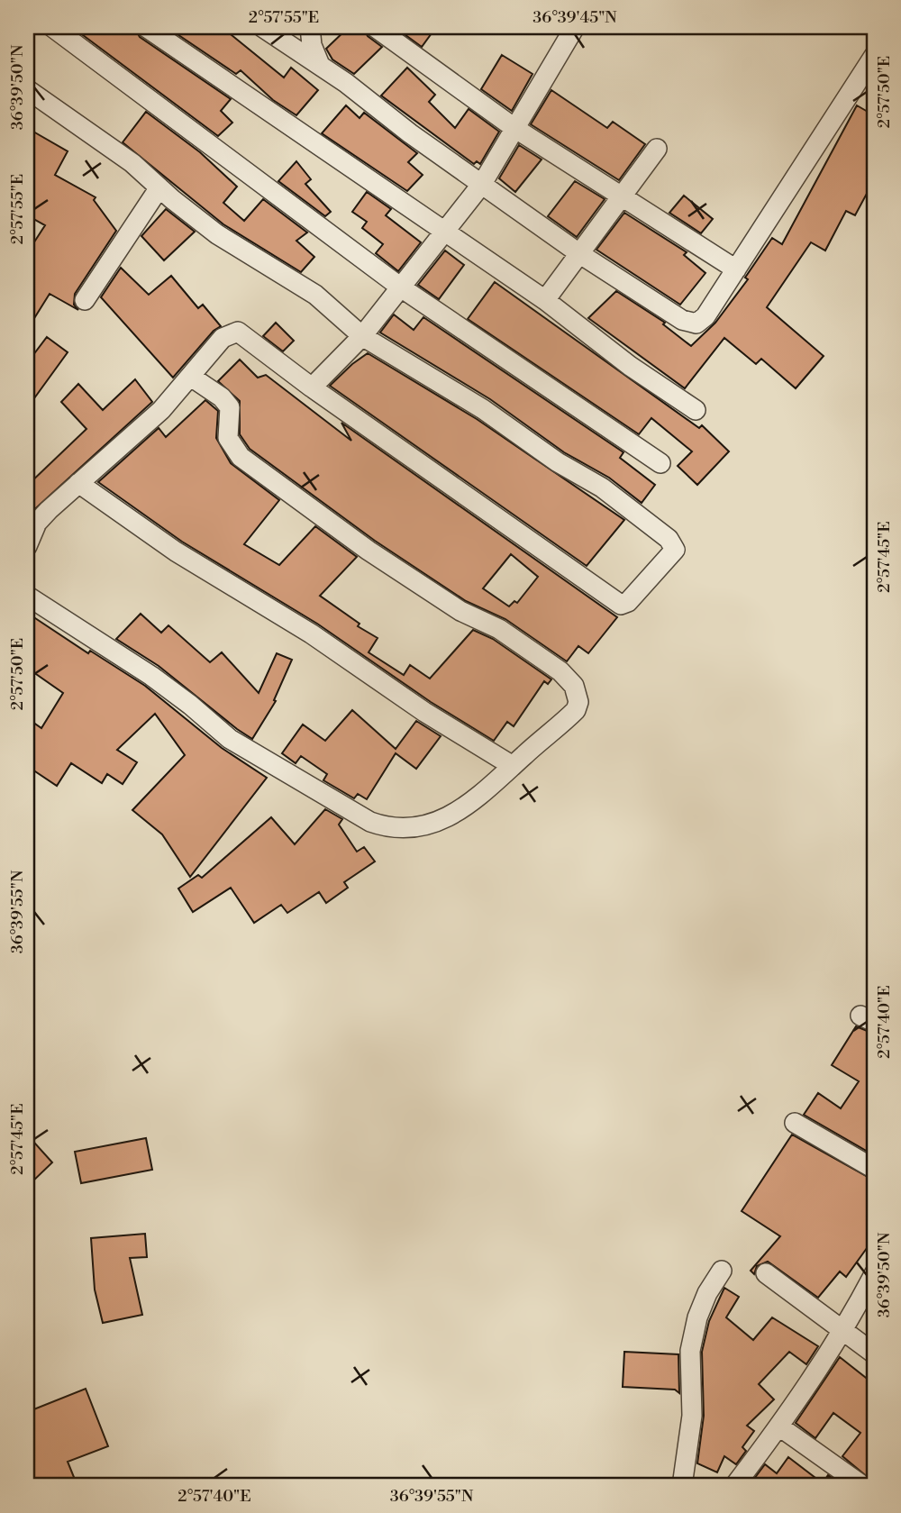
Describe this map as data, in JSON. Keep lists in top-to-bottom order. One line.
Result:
{"coordinates":["2°57'55\"E","36°39'45\"N","36°39'50\"N","2°57'50\"E","2°57'45\"E","36°39'55\"N","2°57'40\"E"]}
